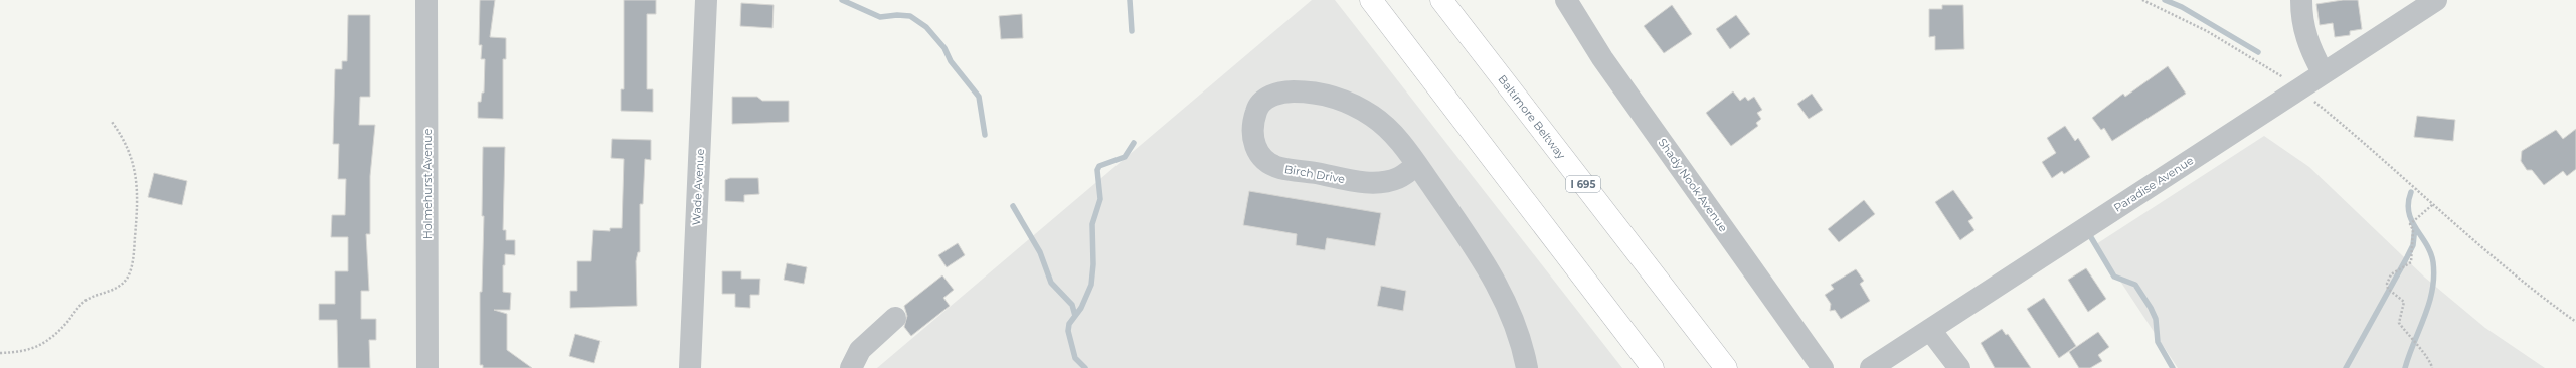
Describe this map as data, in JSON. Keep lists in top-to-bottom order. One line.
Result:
{"streets":{"highway":["Baltimore Beltway","I 695"],"street":["Birch Drive","Holmehurst Avenue","Paradise Avenue","Shady Nook Avenue","Wade Avenue"]}}
